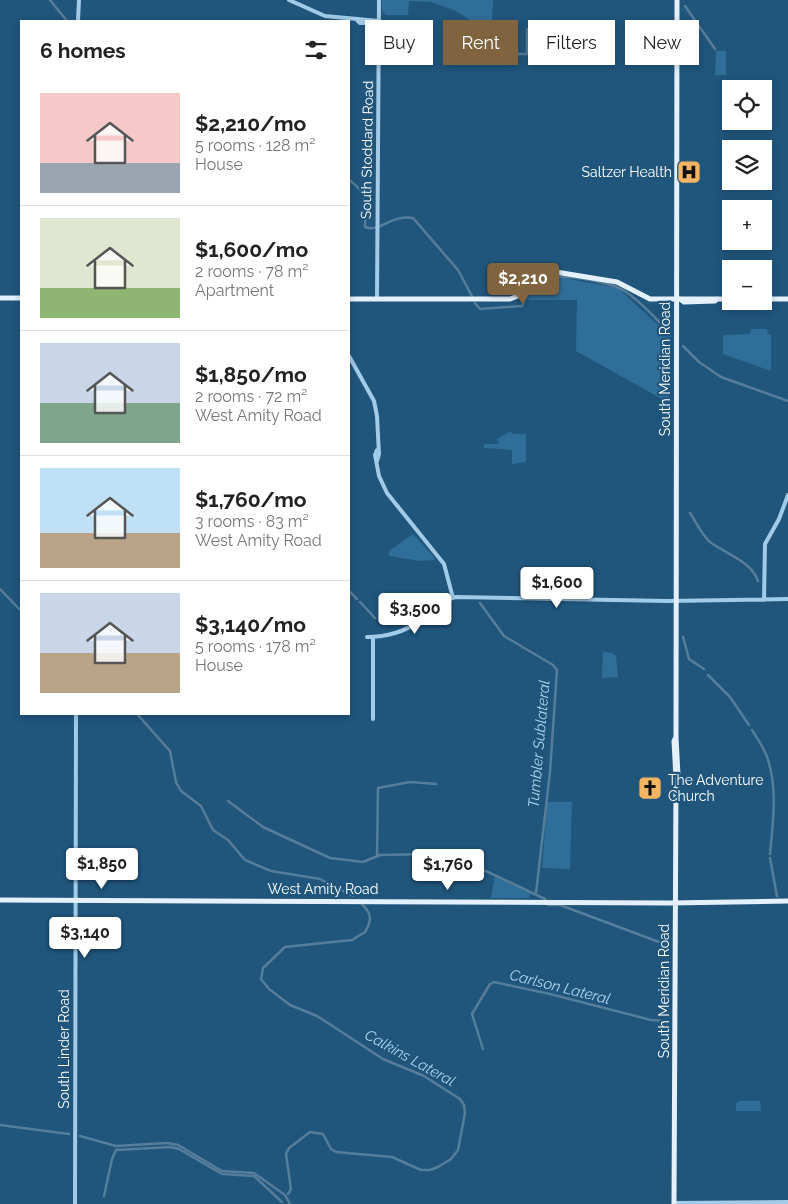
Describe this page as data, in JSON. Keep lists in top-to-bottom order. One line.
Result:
{"streets":{"main road":["South Meridian Road","West Amity Road"],"street":["South Stoddard Road","South Linder Road"]},"crossings":[["South Meridian Road","West Amity Road"],["West Amity Road","South Linder Road"]],"water":["Tumbler Sublateral","Carlson Lateral","Calkins Lateral"],"places":{"hospital":["Saltzer Health"],"church":["The Adventure Church"]},"page":{"chip":["Buy","Rent","Filters","New"],"heading":"6 homes","map_buttons":["+","−"],"list":[{"name":"$2,210/mo","note":"5 rooms · 128 m² · House"},{"name":"$1,600/mo","note":"2 rooms · 78 m² · Apartment"},{"name":"$1,850/mo","note":"2 rooms · 72 m² · West Amity Road"},{"name":"$1,760/mo","note":"3 rooms · 83 m² · West Amity Road"},{"name":"$3,140/mo","note":"5 rooms · 178 m² · House"}],"price":["$2,210","$1,600","$3,500","$1,850","$1,760","$3,140"]}}
